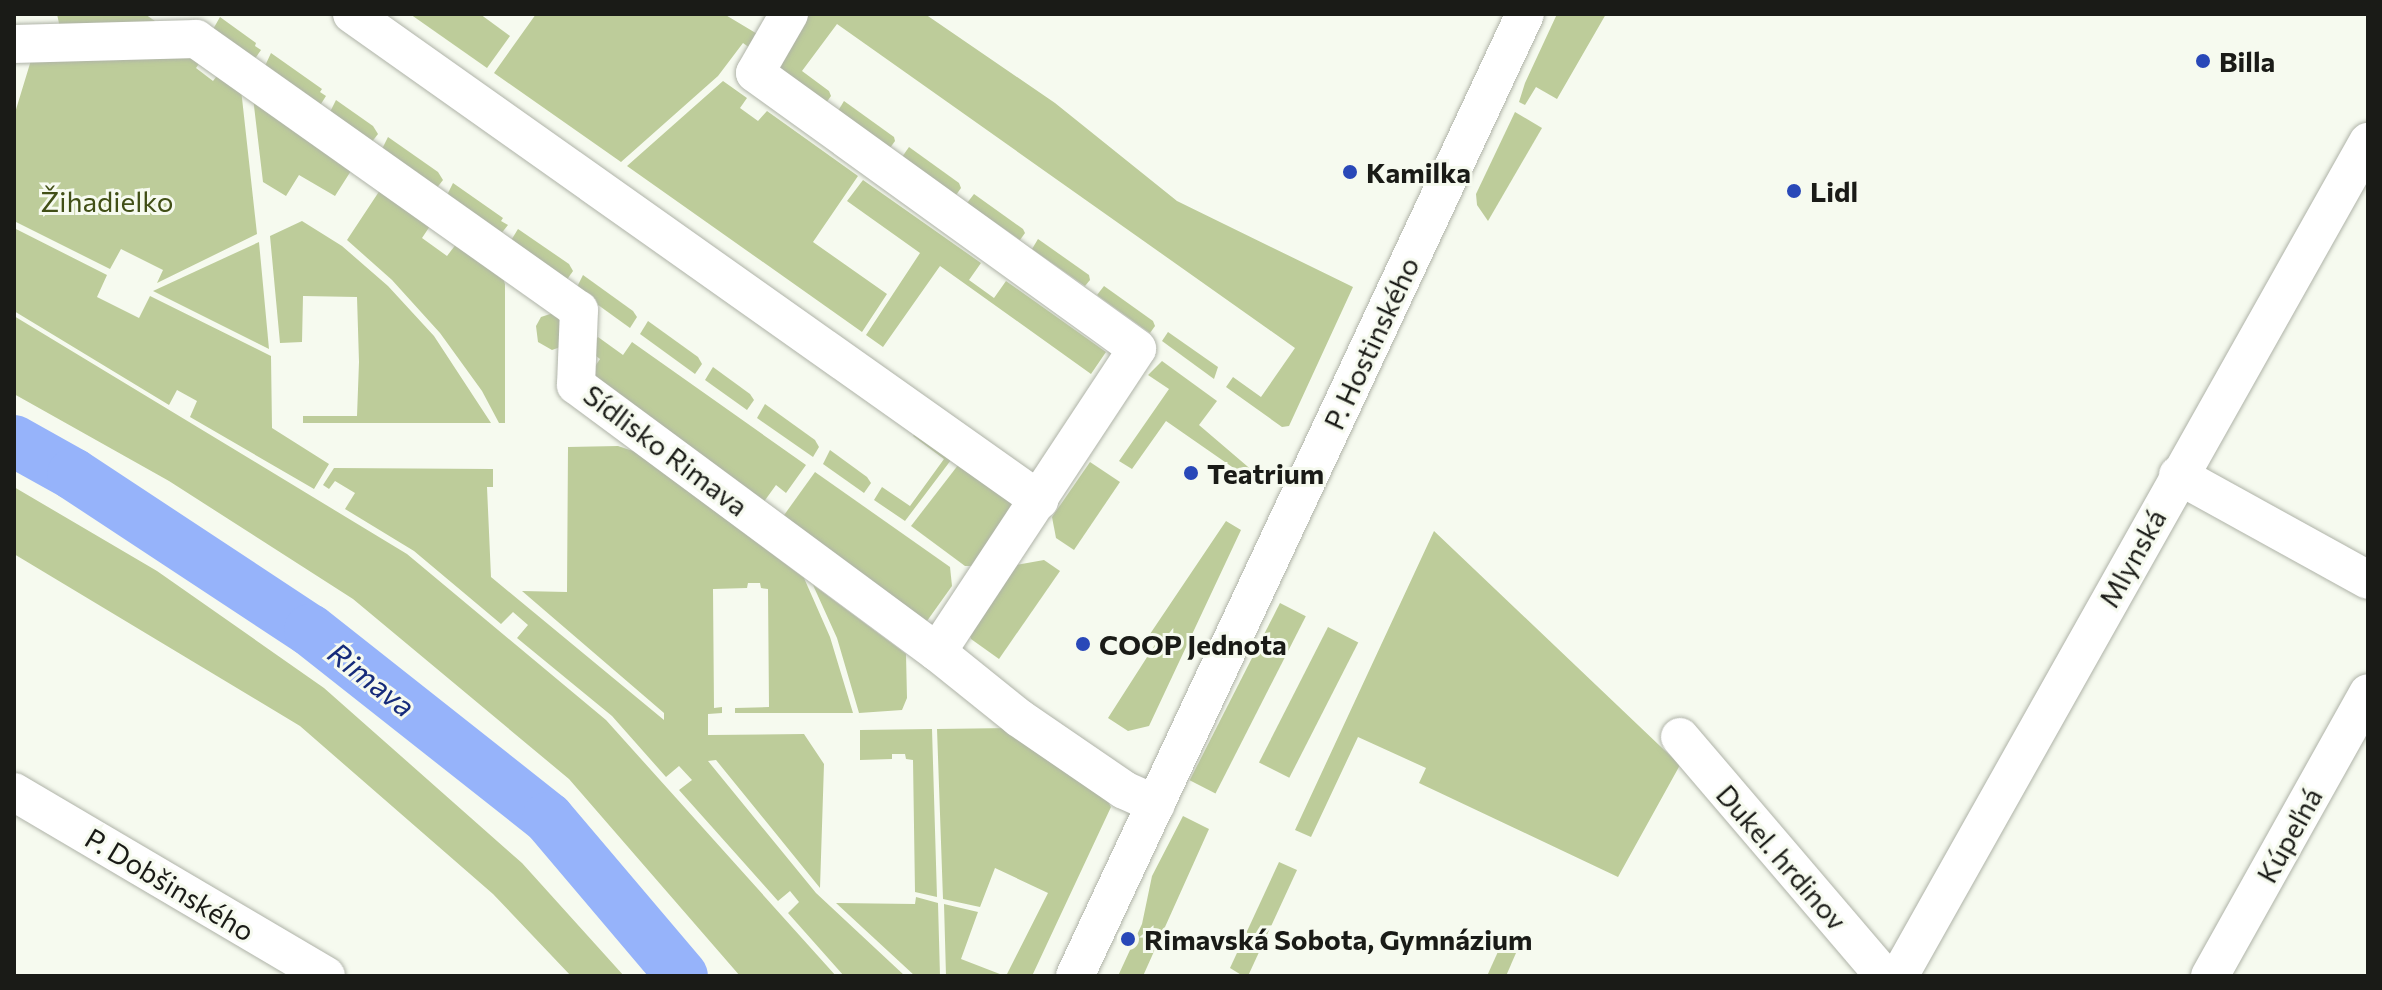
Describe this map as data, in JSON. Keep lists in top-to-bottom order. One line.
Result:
{"streets":{"street":["P. Hostinského","Sídlisko Rimava","Mlynská","Kúpeľná","Dukel. hrdinov","P. Dobšinského"]},"crossings":[["P. Hostinského","Sídlisko Rimava"]],"water":["Rimava"],"parks":["Žihadielko"],"places":["Billa","Kamilka","Lidl","Teatrium","COOP Jednota","Rimavská Sobota, Gymnázium"]}
